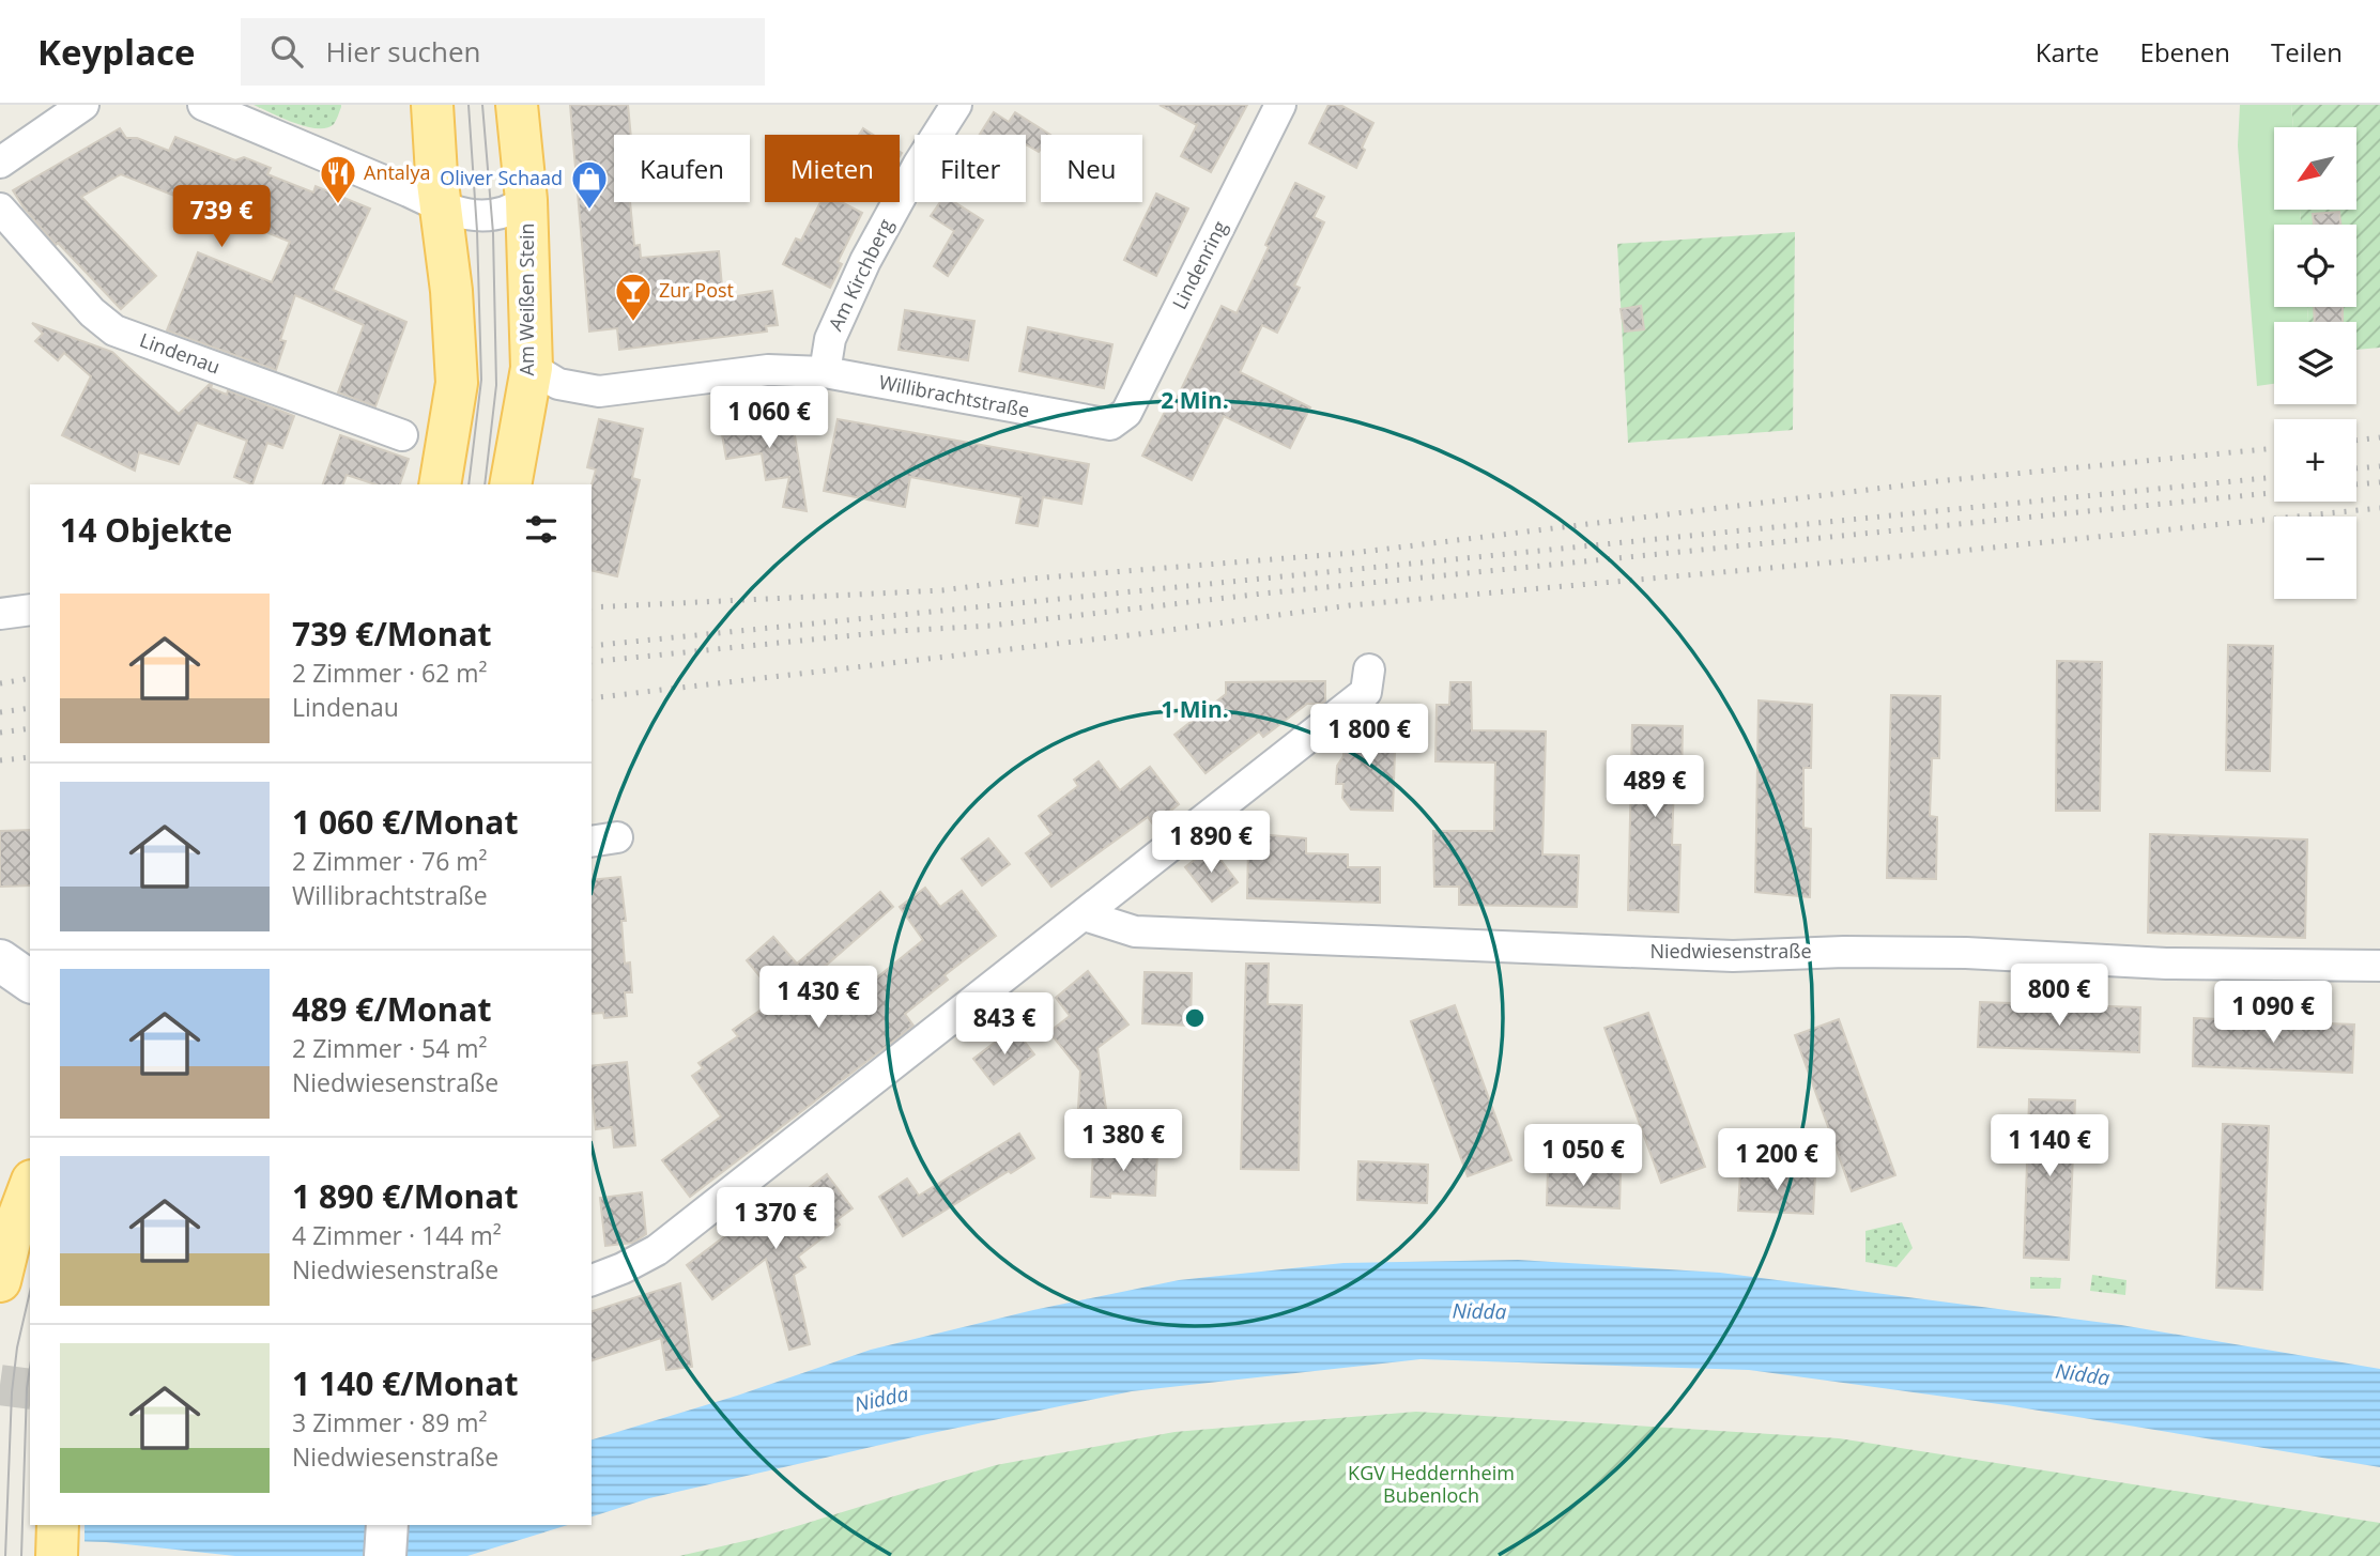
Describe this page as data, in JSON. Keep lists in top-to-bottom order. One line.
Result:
{"streets":{"main road":["Am Weißen Stein"],"street":["Lindenring","Am Kirchberg","Lindenau","Willibrachtstraße","Niedwiesenstraße"]},"crossings":[["Lindenring","Willibrachtstraße"],["Am Kirchberg","Willibrachtstraße"],["Am Weißen Stein","Willibrachtstraße"]],"water":["Nidda"],"parks":["KGV Heddernheim Bubenloch"],"places":{"restaurant":["Antalya"],"shop":["Oliver Schaad"],"bar":["Zur Post"]},"north":"bottom left","page":{"header":"Keyplace","search":"Hier suchen","nav":["Karte","Ebenen","Teilen"],"map_buttons":["+","−"],"chip":["Kaufen","Mieten","Filter","Neu"],"price":["739 €","1 060 €","1 800 €","489 €","1 890 €","800 €","1 430 €","1 090 €","843 €","1 380 €","1 140 €","1 050 €","1 200 €","1 370 €"],"heading":"14 Objekte","list":[{"name":"739 €/Monat","note":"2 Zimmer · 62 m² · Lindenau"},{"name":"1 060 €/Monat","note":"2 Zimmer · 76 m² · Willibrachtstraße"},{"name":"489 €/Monat","note":"2 Zimmer · 54 m² · Niedwiesenstraße"},{"name":"1 890 €/Monat","note":"4 Zimmer · 144 m² · Niedwiesenstraße"},{"name":"1 140 €/Monat","note":"3 Zimmer · 89 m² · Niedwiesenstraße"}]},"rings":["2 Min.","1 Min."]}
